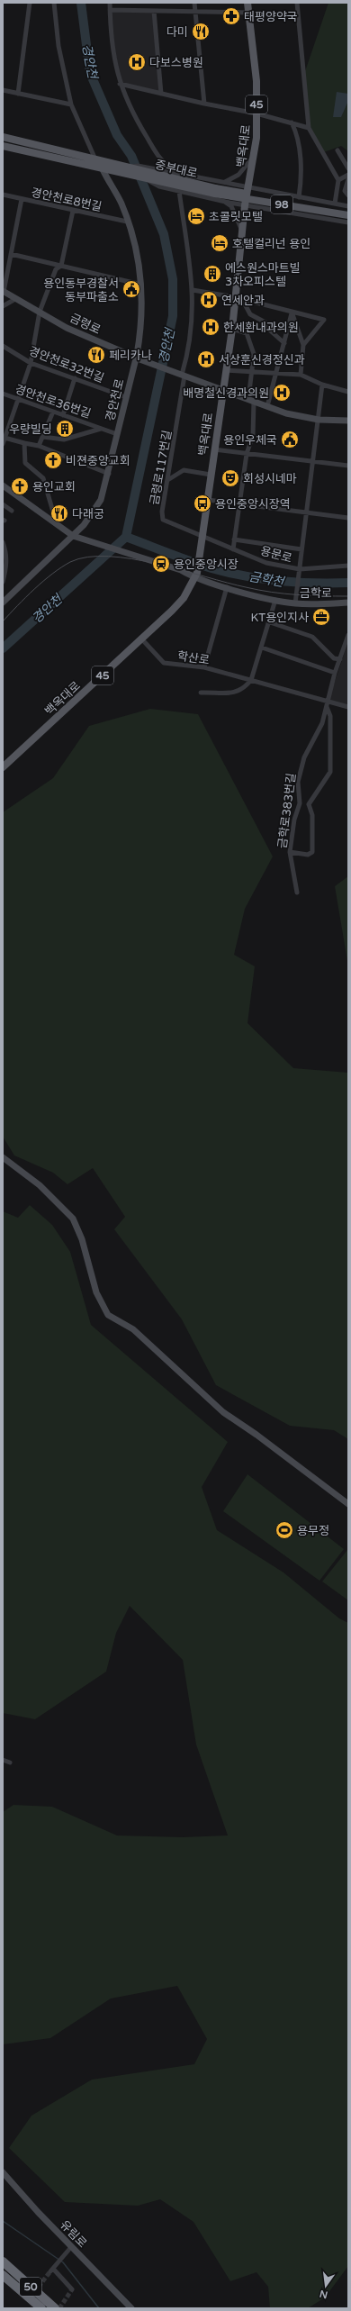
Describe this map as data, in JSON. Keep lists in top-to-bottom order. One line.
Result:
{"streets":{"highway":["50"],"main road":["45","백옥대로","중부대로","98","금령로","경안천로","금학로","유림로"],"street":["경안천로8번길","경안천로32번길","경안천로36번길","금령로117번길","용문로","학산로","금학로383번길"]},"crossings":[["백옥대로","금령로117번길"],["백옥대로","용문로"],["백옥대로","금학로"],["백옥대로","학산로"],["중부대로","금령로"],["중부대로","경안천로"],["중부대로","금령로117번길"],["경안천로8번길","경안천로"],["금령로","경안천로"],["금령로","금령로117번길"],["경안천로32번길","경안천로"],["경안천로","경안천로36번길"],["경안천로","금학로"],["금령로117번길","용문로"],["학산로","금학로383번길"]],"water":["경안천","금학천"],"places":{"pharmacy":["태평양약국"],"restaurant":["다미","페리카나","다래궁"],"hospital":["다보스병원","연세안과","한세환내과의원","서상훈신경정신과","배명철신경과의원"],"hotel":["초콜릿모텔","호텔컬리넌 용인"],"building":["에스원스마트빌 3차오피스텔","우량빌딩"],"public building":["용인동부경찰서 동부파출소","용인우체국"],"church":["비젼중앙교회","용인교회"],"theatre":["회성시네마"],"bus stop":["용인중앙시장역"],"station":["용인중앙시장"],"office":["KT용인지사"],"sports":["용무정"]},"north":"bottom"}
